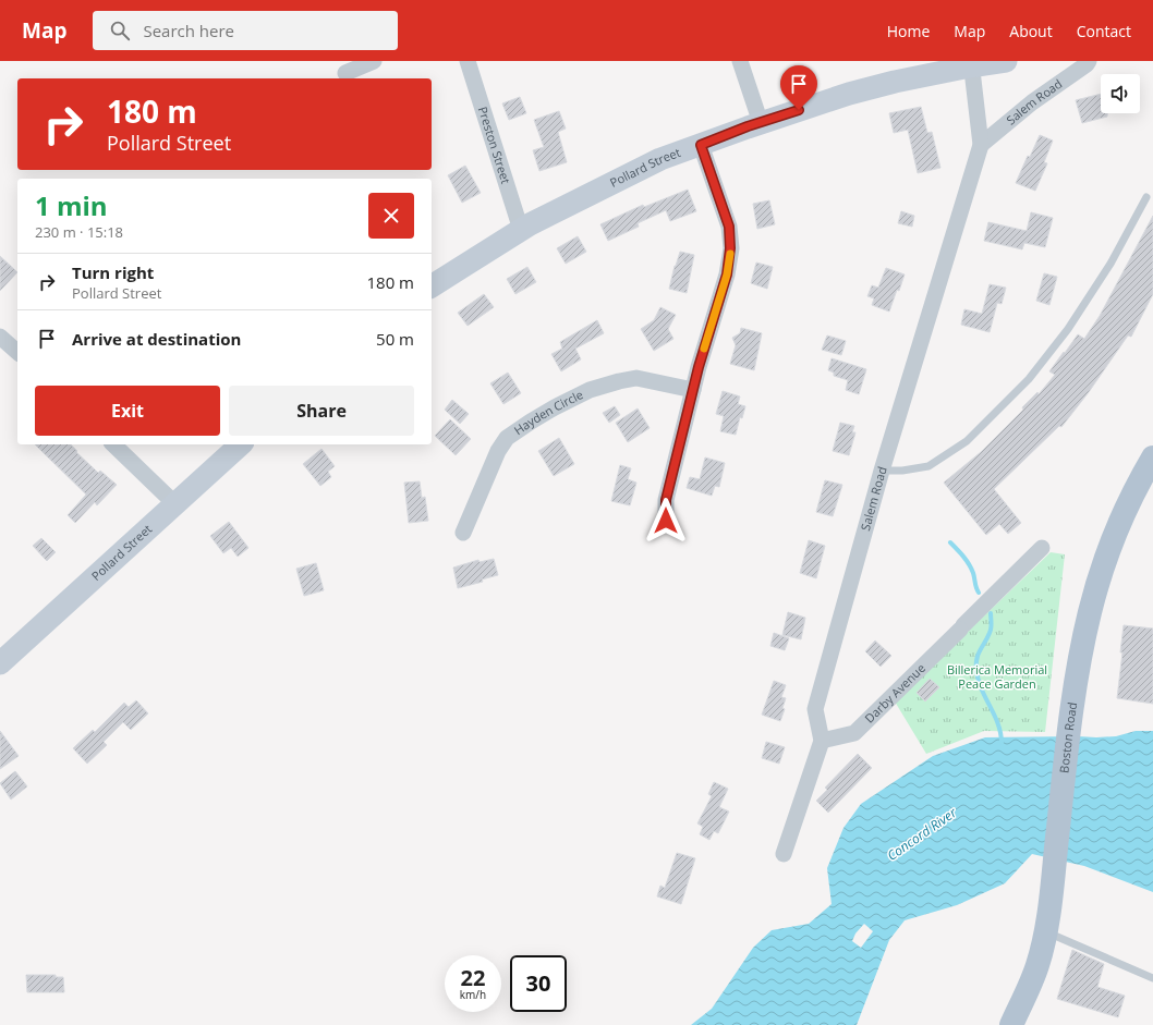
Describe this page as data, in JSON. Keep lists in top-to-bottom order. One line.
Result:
{"streets":{"main road":["Pollard Street","Boston Road"],"street":["Salem Road","Preston Street","Hayden Circle","Darby Avenue"]},"crossings":[["Salem Road","Pollard Street"],["Salem Road","Darby Avenue"],["Preston Street","Pollard Street"]],"water":["Concord River"],"parks":["Billerica Memorial Peace Garden"],"page":{"header":"Map","search":"Search here","nav":["Home","Map","About","Contact"],"turn":["180 m","Pollard Street"],"heading":["1 min","230 m · 15:18"],"list":[{"name":"Turn right","note":"Pollard Street","value":"180 m"},{"name":"Arrive at destination","value":"50 m"}],"buttons":["Exit","Share"],"speed":"22 km/h","limit":"30"}}
